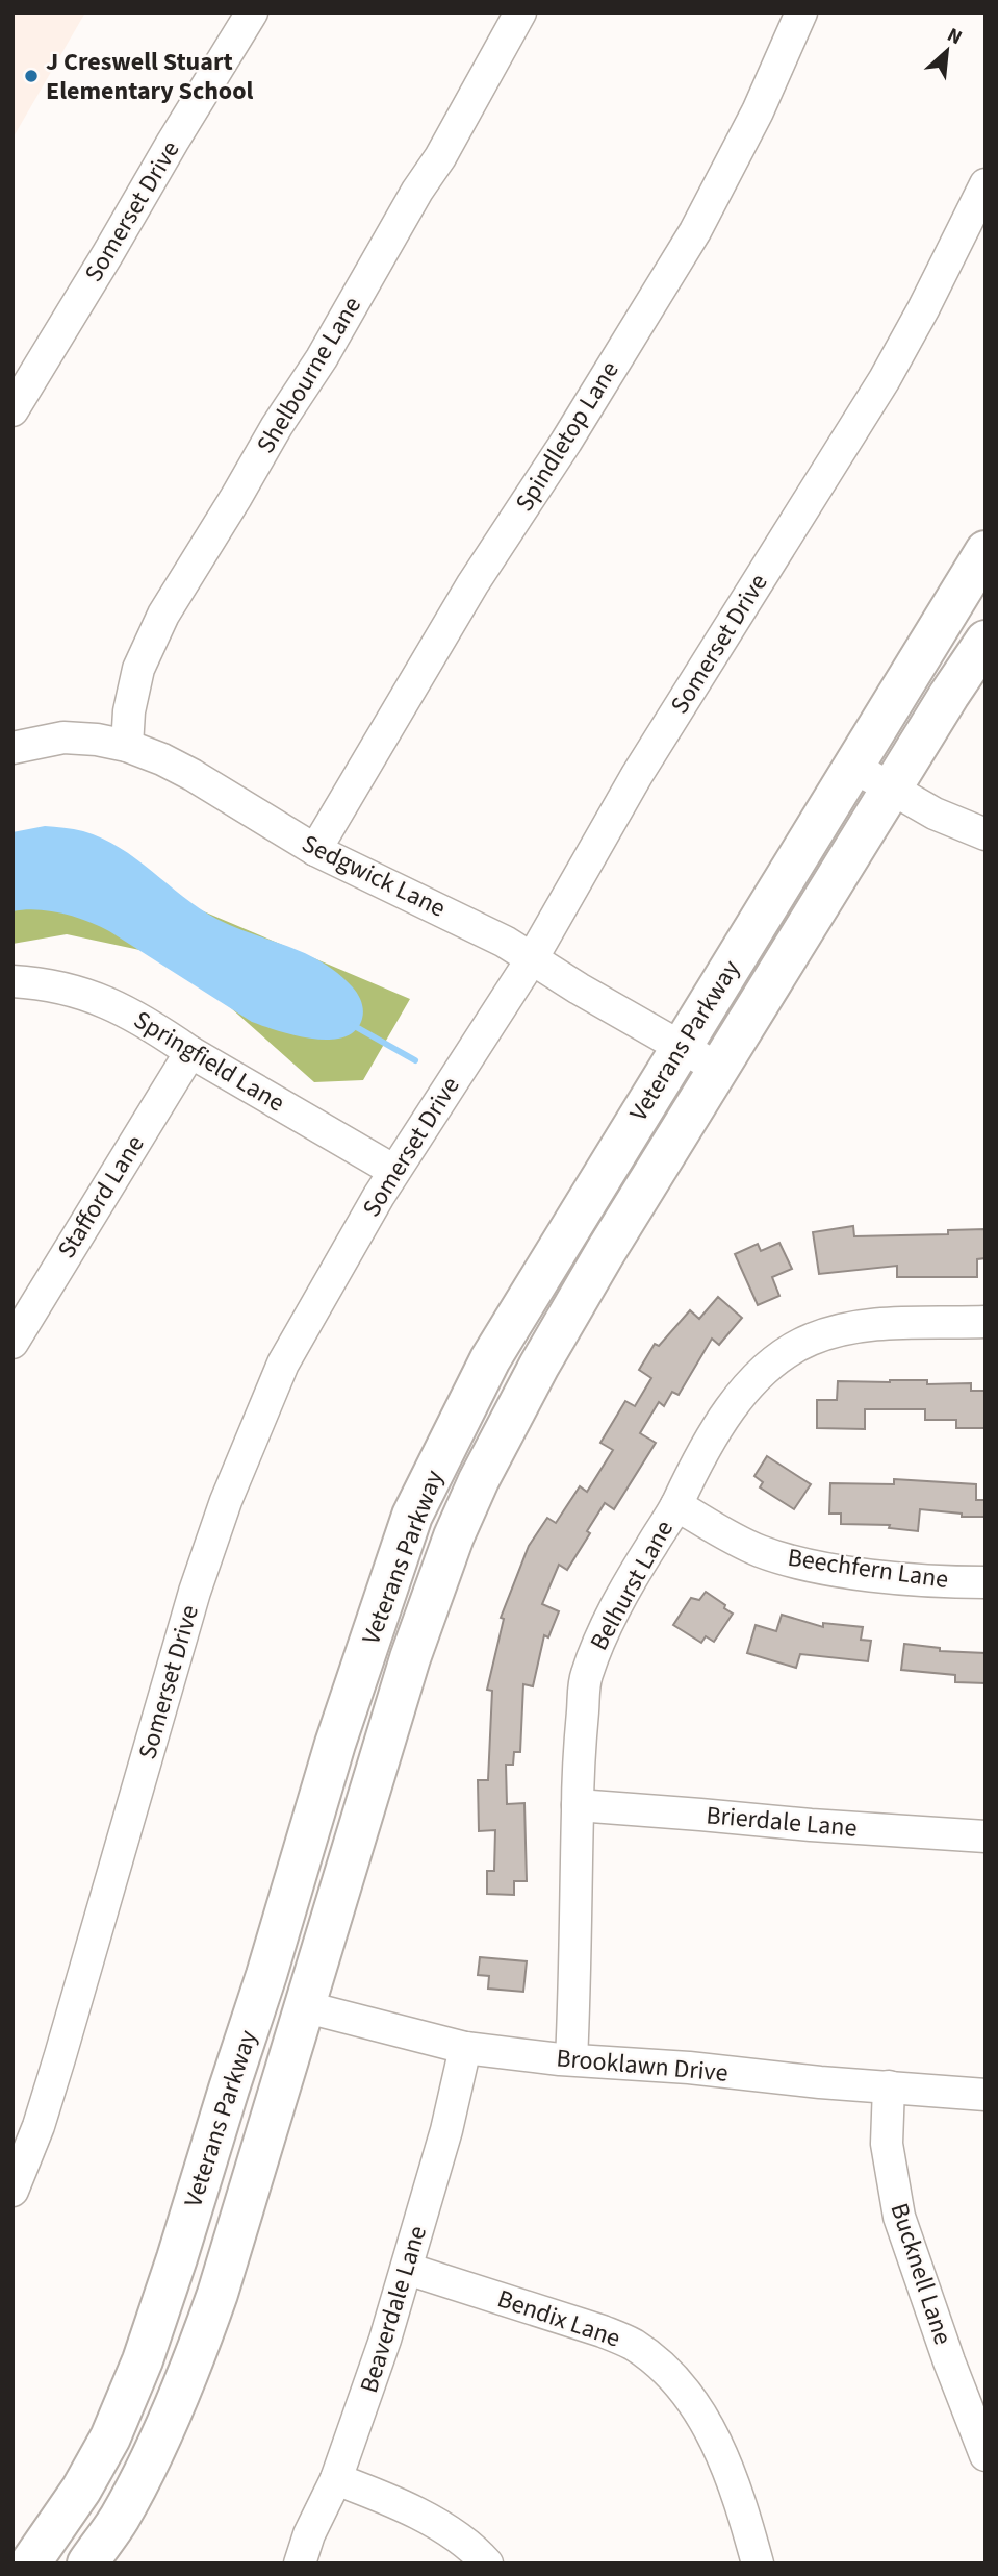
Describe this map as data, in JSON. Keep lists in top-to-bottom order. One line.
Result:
{"streets":{"main road":["Veterans Parkway"],"street":["Somerset Drive","Shelbourne Lane","Spindletop Lane","Sedgwick Lane","Springfield Lane","Stafford Lane","Beechfern Lane","Belhurst Lane","Brierdale Lane","Brooklawn Drive","Bucknell Lane","Beaverdale Lane","Bendix Lane"]},"crossings":[["Somerset Drive","Sedgwick Lane"],["Somerset Drive","Springfield Lane"],["Shelbourne Lane","Sedgwick Lane"],["Spindletop Lane","Sedgwick Lane"],["Sedgwick Lane","Veterans Parkway"],["Veterans Parkway","Brooklawn Drive"],["Springfield Lane","Stafford Lane"],["Beechfern Lane","Belhurst Lane"],["Belhurst Lane","Brierdale Lane"],["Belhurst Lane","Brooklawn Drive"],["Brooklawn Drive","Bucknell Lane"],["Brooklawn Drive","Beaverdale Lane"],["Beaverdale Lane","Bendix Lane"]],"places":["J Creswell Stuart Elementary School"],"north":"top right"}
